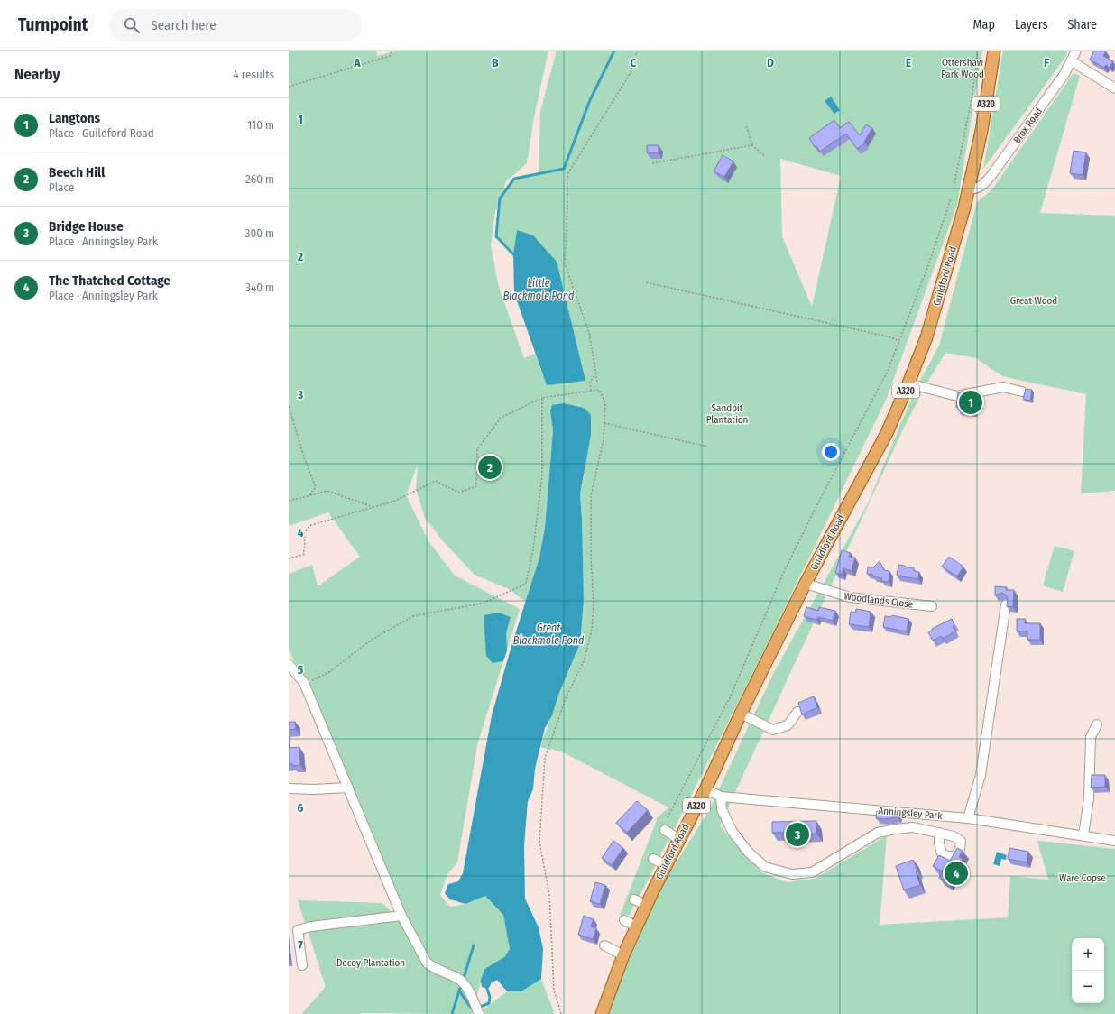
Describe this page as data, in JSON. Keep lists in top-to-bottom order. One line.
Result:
{"streets":{"main road":["A320","Guildford Road"],"street":["Brox Road","Woodlands Close","Anningsley Park"]},"crossings":[["Brox Road","Guildford Road"],["Guildford Road","Woodlands Close"],["Guildford Road","Anningsley Park"]],"water":["Little Blackmole Pond","Great Blackmole Pond"],"parks":["Ottershaw Park Wood","Great Wood","Sandpit Plantation","Ware Copse","Decoy Plantation"],"page":{"header":"Turnpoint","search":"Search here","nav":["Map","Layers","Share"],"heading":["Nearby","4 results"],"list":[{"mark":"1","name":"Langtons","note":"Place · Guildford Road","value":"110 m"},{"mark":"2","name":"Beech Hill","note":"Place","value":"260 m"},{"mark":"3","name":"Bridge House","note":"Place · Anningsley Park","value":"300 m"},{"mark":"4","name":"The Thatched Cottage","note":"Place · Anningsley Park","value":"340 m"}],"pins":["1","2","3","4"],"map_buttons":["+","−"]},"grid":{"columns":["A","B","C","D","E","F"],"rows":["1","2","3","4","5","6","7"]}}
